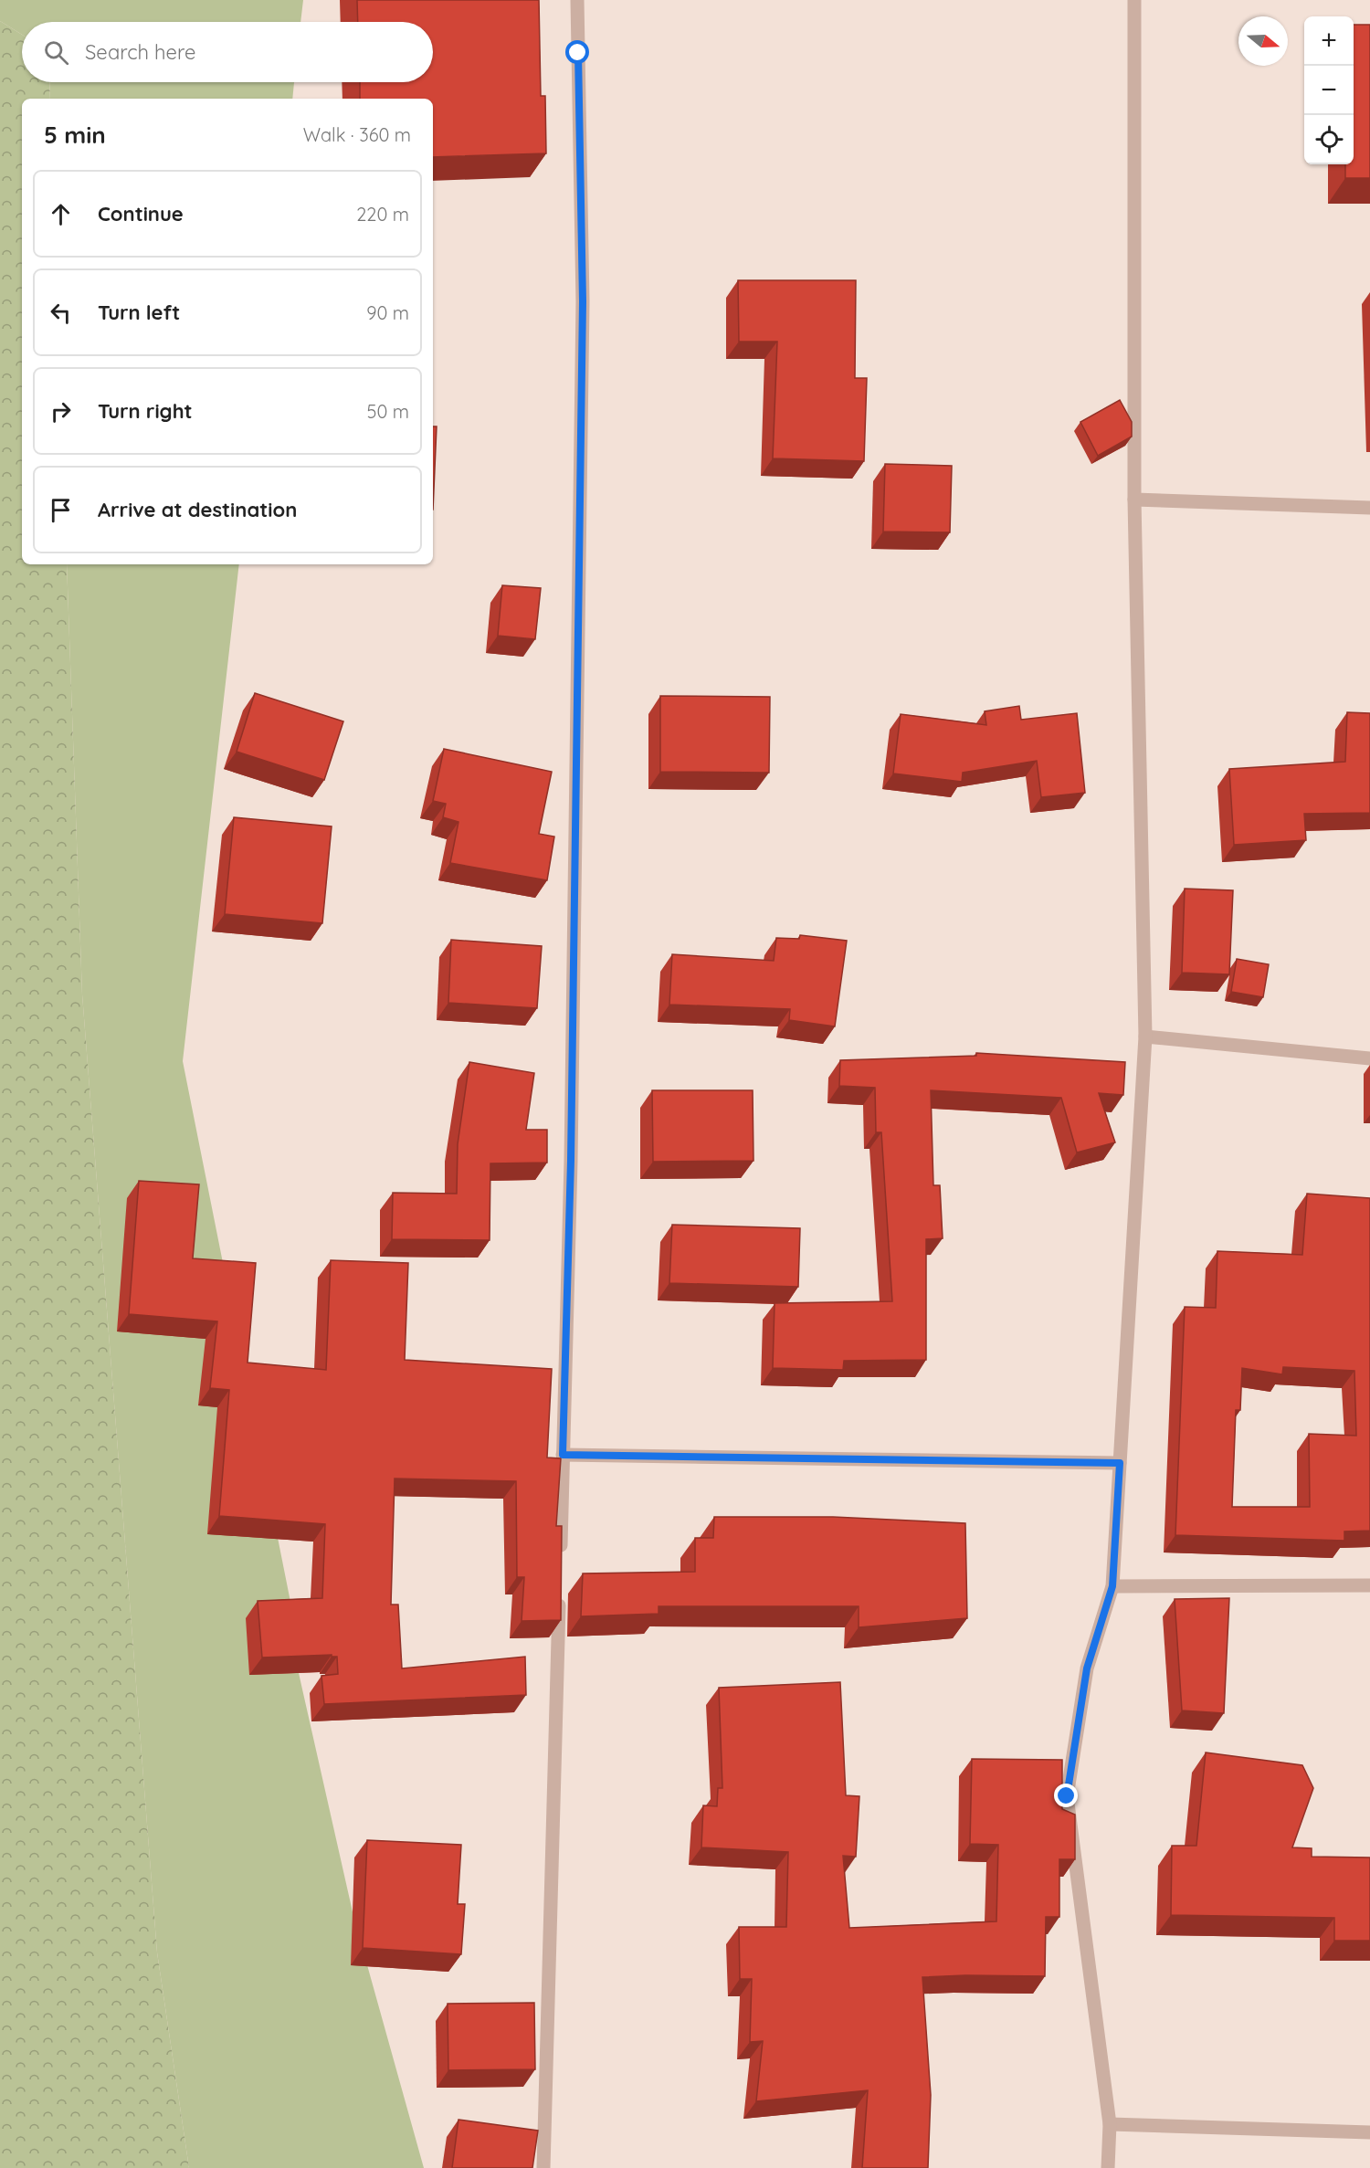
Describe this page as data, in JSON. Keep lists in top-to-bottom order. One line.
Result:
{"north":"right","page":{"map_buttons":["+","−"],"search":"Search here","heading":["5 min","Walk · 360 m"],"list":[["Continue","220 m"],["Turn left","90 m"],["Turn right","50 m"],"Arrive at destination"]}}
